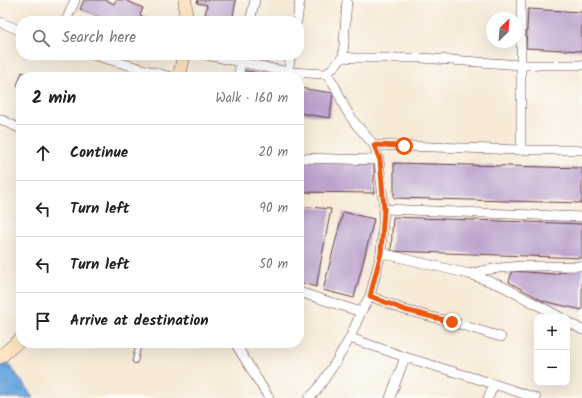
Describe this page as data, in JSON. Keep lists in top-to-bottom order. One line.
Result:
{"north":"top right","page":{"search":"Search here","heading":["2 min","Walk · 160 m"],"list":[["Continue","20 m"],["Turn left","90 m"],["Turn left","50 m"],"Arrive at destination"],"map_buttons":["+","−"]}}
